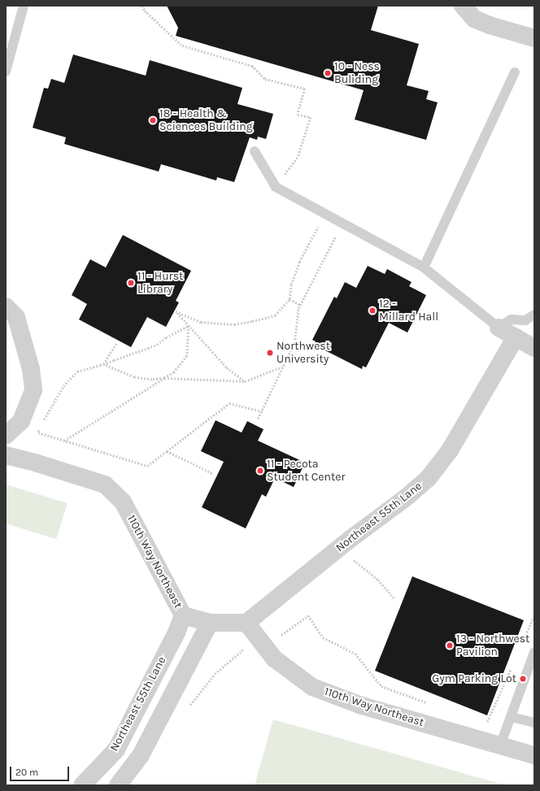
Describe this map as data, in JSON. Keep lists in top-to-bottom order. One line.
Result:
{"streets":{"street":["Northeast 55th Lane","110th Way Northeast"]},"crossings":[["Northeast 55th Lane","110th Way Northeast"]],"places":["10 - Ness Buliding","18 - Health & Sciences Building","11 - Hurst Library","12 - Millard Hall","Northwest University","11 - Pecota Student Center","13 - Northwest Pavilion","Gym Parking Lot"],"scale_bar":"20 m"}
